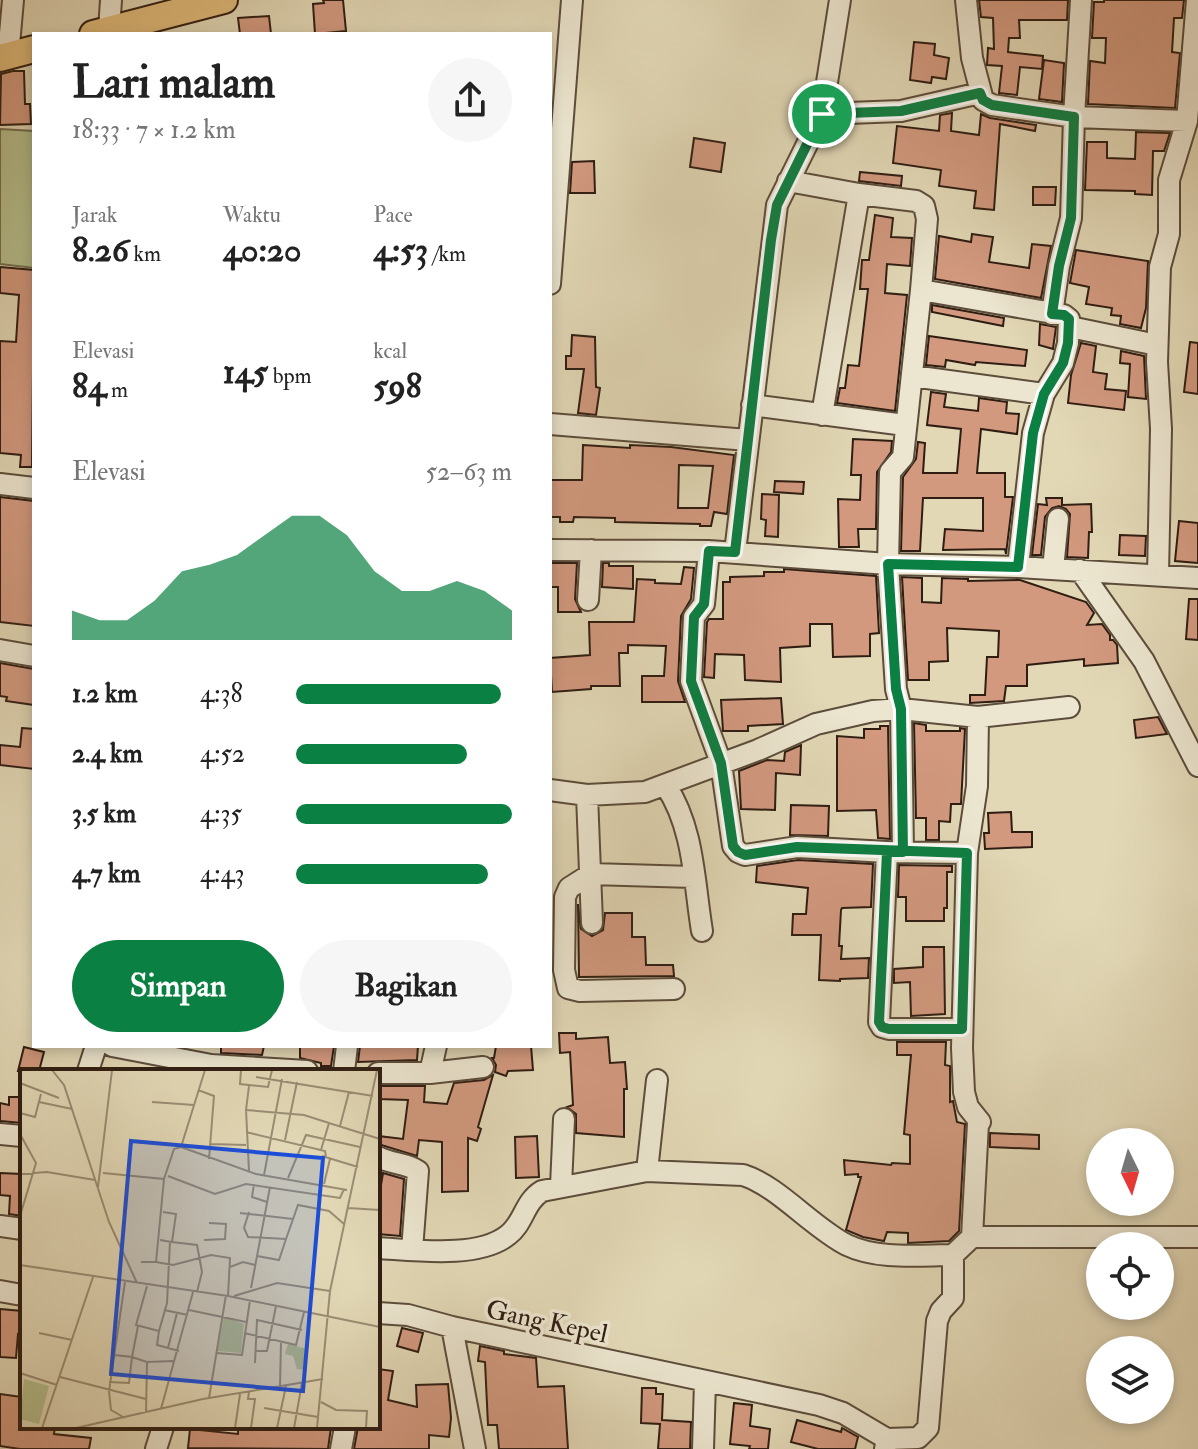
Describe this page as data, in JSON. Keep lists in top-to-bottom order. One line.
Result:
{"streets":{"street":["Gang Kepel"]},"north":"bottom","page":{"heading":["Lari malam","18:33 · 7 × 1.2 km"],"stats":[["Jarak","8.26 km"],["Waktu","40:20"],["Pace","4:53 /km"],["Elevasi","84 m"],["145 bpm"],["kcal","598"]],"chart":["Elevasi","52–63 m"],"list":[{"name":"1.2 km","note":"4:38"},{"name":"2.4 km","note":"4:52"},{"name":"3.5 km","note":"4:35"},{"name":"4.7 km","note":"4:43"}],"buttons":["Simpan","Bagikan"]}}
